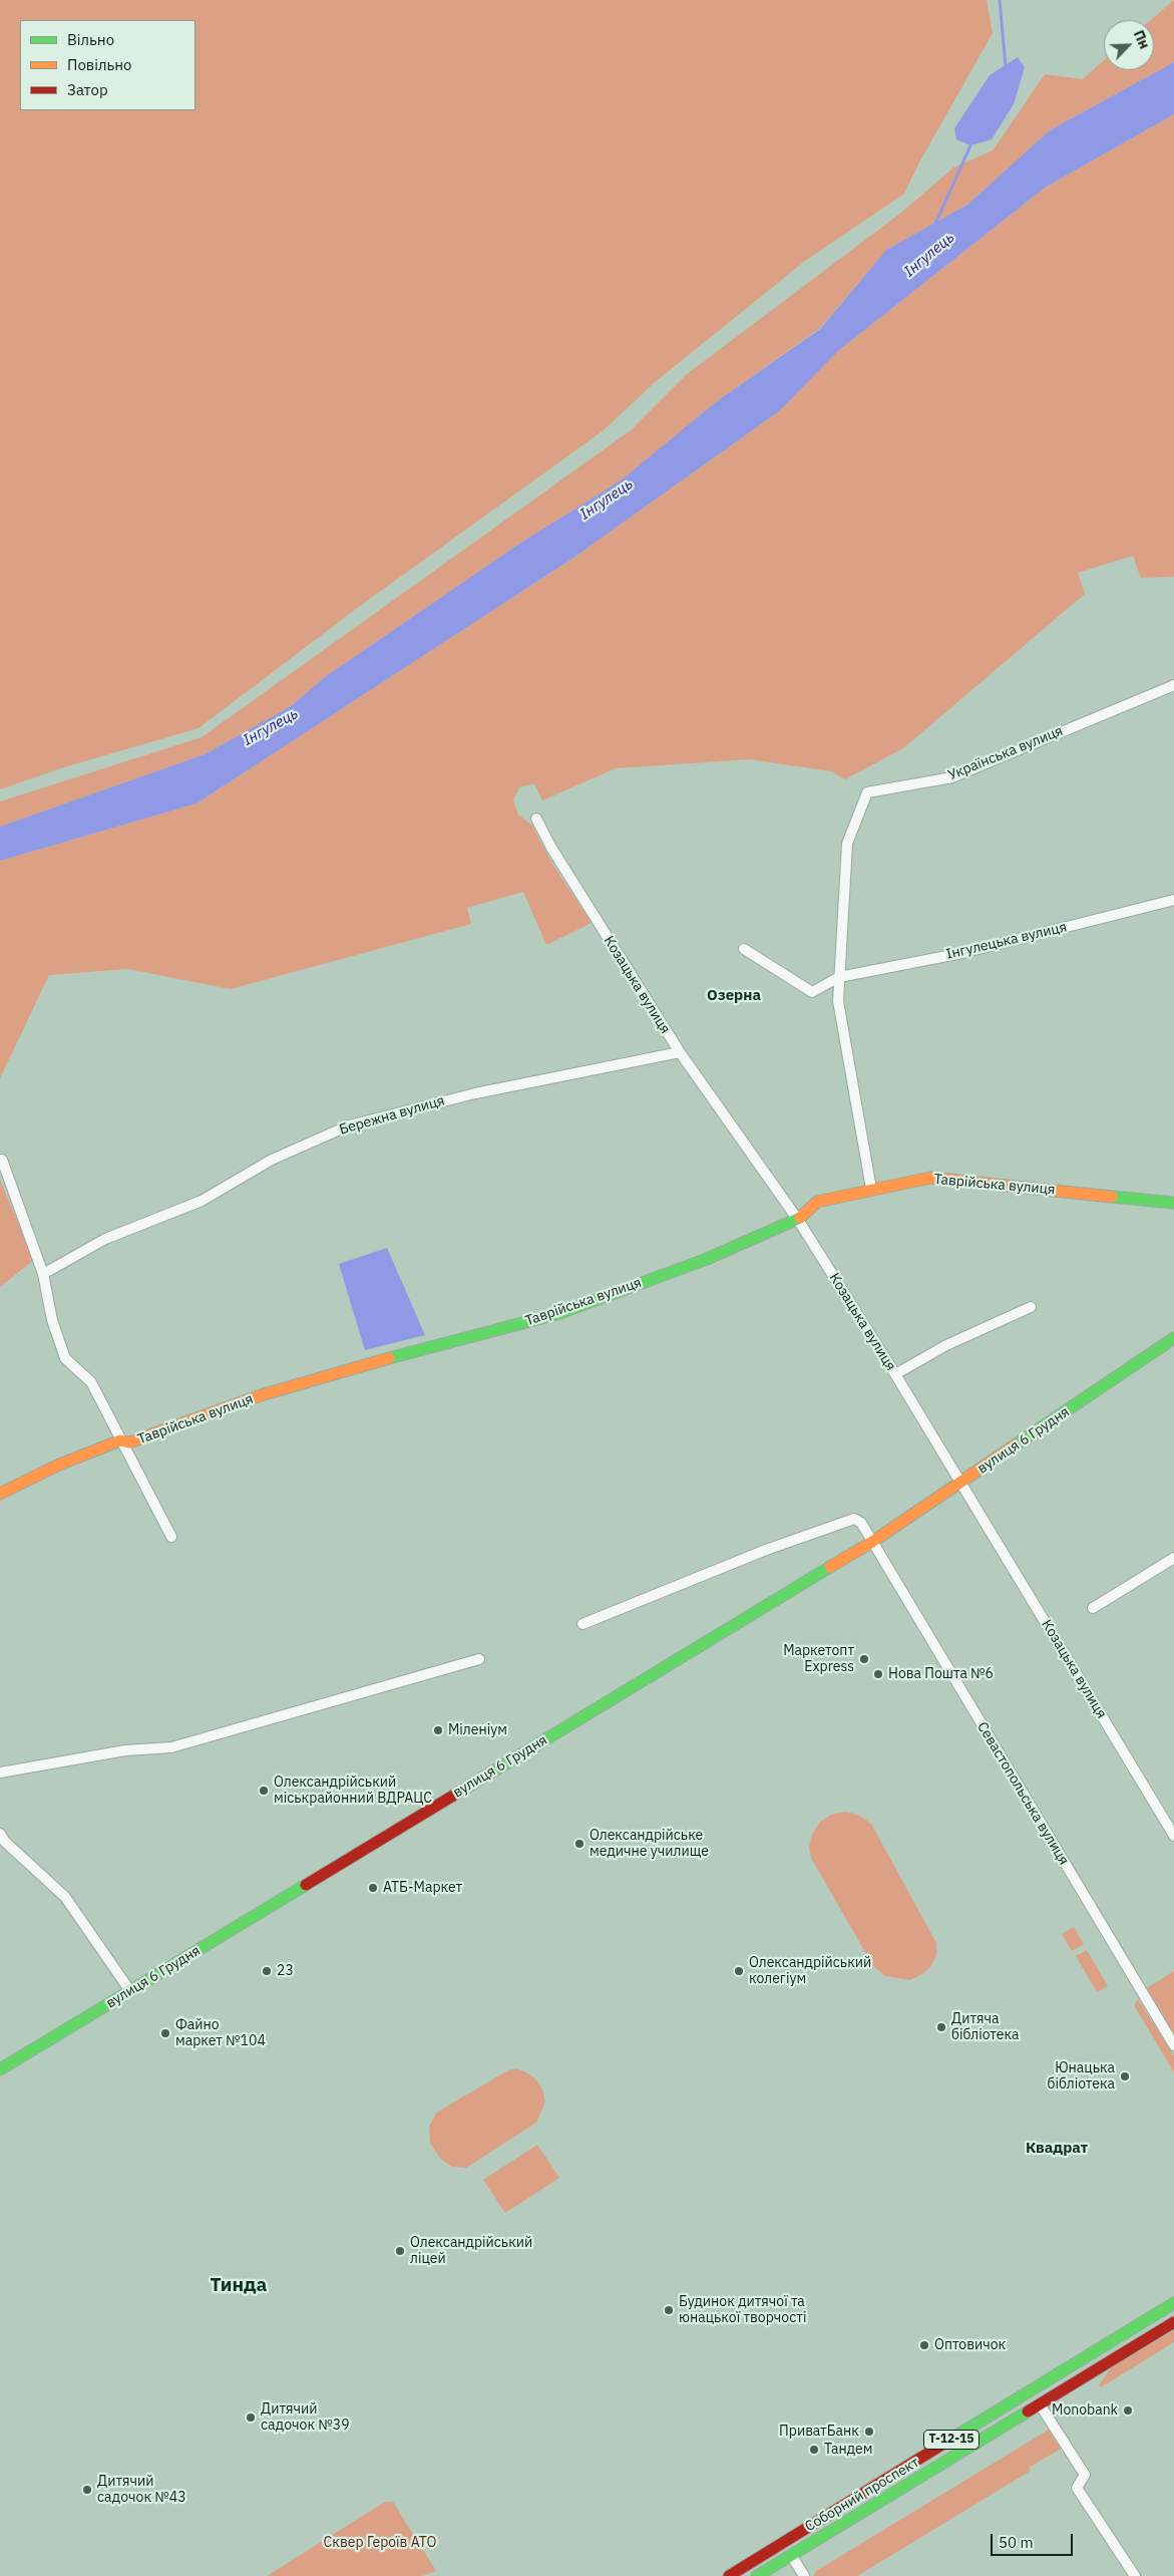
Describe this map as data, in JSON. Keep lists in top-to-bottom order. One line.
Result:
{"streets":{"street":["Українська вулиця","Інгулецька вулиця","Козацька вулиця","Бережна вулиця","Таврійська вулиця","вулиця 6 Грудня","Севастопольська вулиця","Т-12-15","Соборний проспект"]},"crossings":[["Українська вулиця","Інгулецька вулиця"],["Українська вулиця","Таврійська вулиця"],["Козацька вулиця","Бережна вулиця"],["Козацька вулиця","Таврійська вулиця"],["Козацька вулиця","вулиця 6 Грудня"],["вулиця 6 Грудня","Севастопольська вулиця"]],"districts":["Озерна","Квадрат","Тинда"],"water":["Інгулець"],"parks":["Сквер Героїв АТО"],"places":["Маркетопт Express","Нова Пошта №6","Міленіум","Олександрійський міськрайонний ВДРАЦС","Олександрійське медичне училище","АТБ-Маркет","23","Олександрійський колегіум","Дитяча бібліотека","Файно маркет №104","Юнацька бібліотека","Олександрійський ліцей","Будинок дитячої та юнацької творчості","Оптовичок","Monobank","Дитячий садочок №39","ПриватБанк","Тандем","Дитячий садочок №43"],"legend":["Вільно","Повільно","Затор"],"scale_bar":"50 m","north":"top right"}
